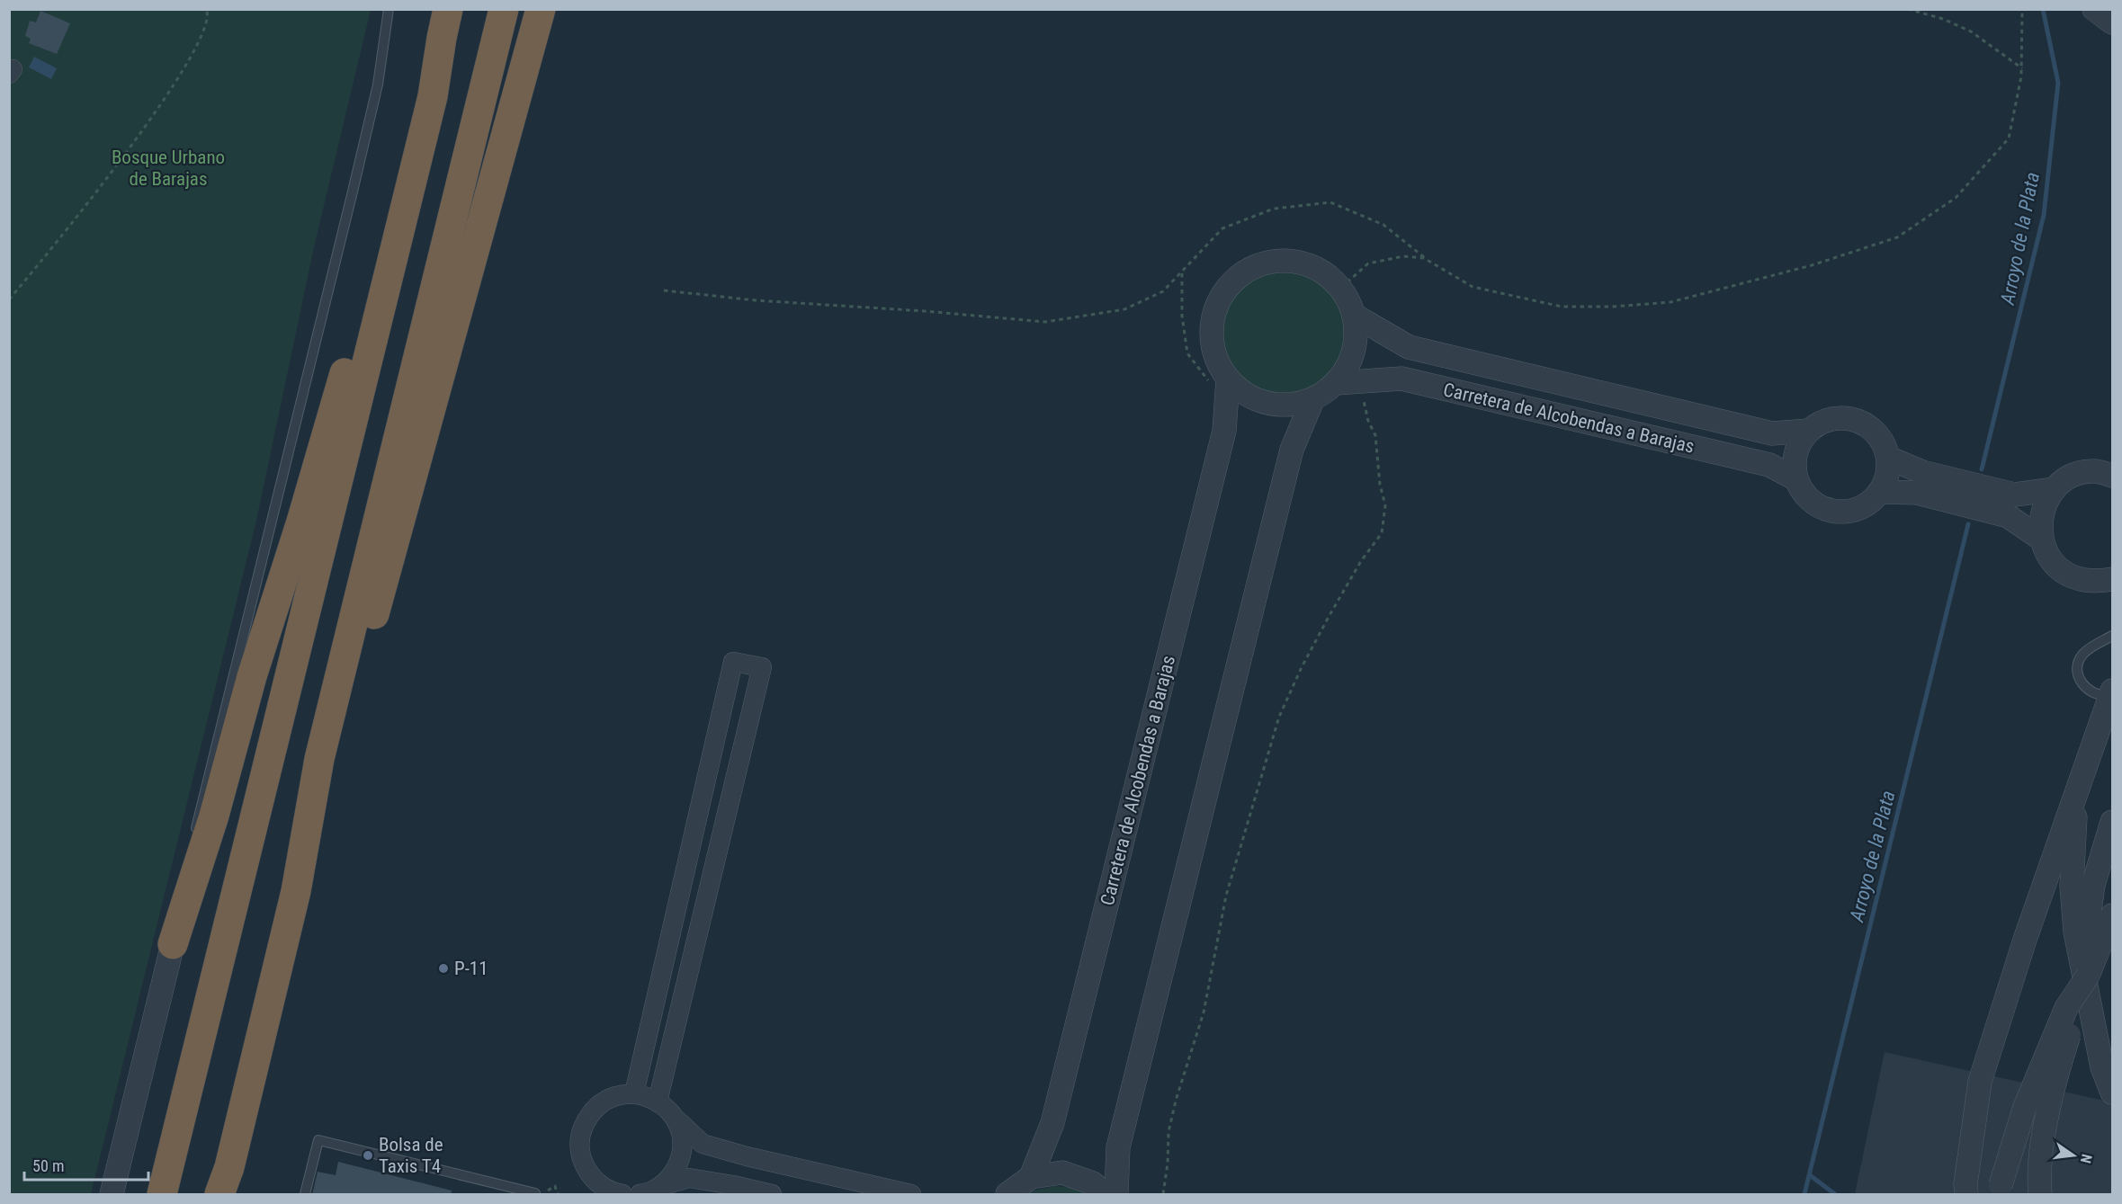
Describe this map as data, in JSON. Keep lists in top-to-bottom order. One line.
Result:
{"streets":{"street":["Carretera de Alcobendas a Barajas"]},"water":["Arroyo de la Plata"],"parks":["Bosque Urbano de Barajas"],"places":["P-11","Bolsa de Taxis T4"],"scale_bar":"50 m","north":"right"}
